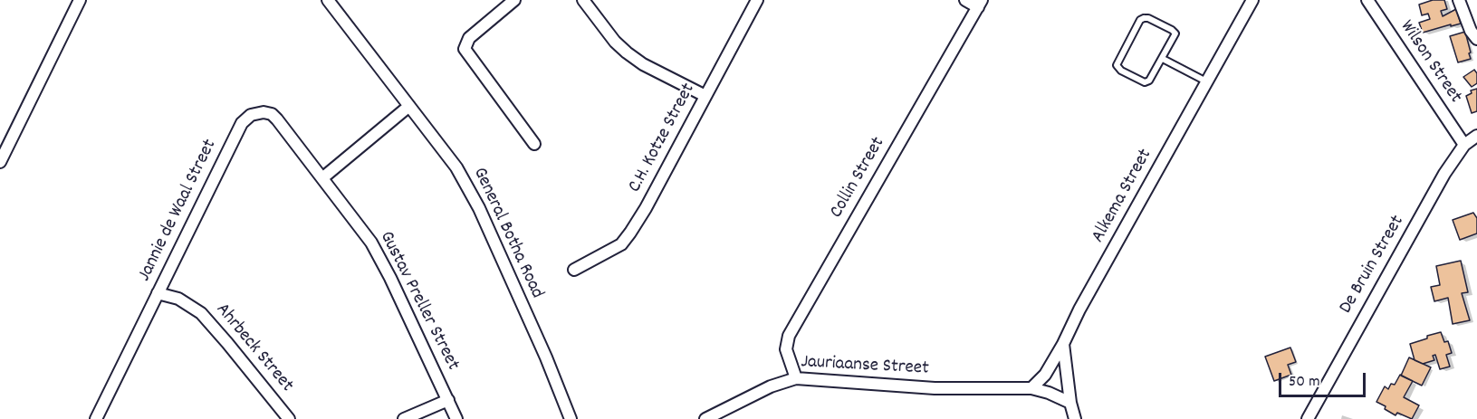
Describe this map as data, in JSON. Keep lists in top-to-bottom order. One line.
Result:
{"streets":{"street":["Wilson Street","C.H. Kotze Street","Collin Street","Alkema Street","Jannie de Waal Street","General Botha Road","De Bruin Street","Gustav Preller Street","Ahrbeck Street","Jauriaanse Street"]},"crossings":[["Wilson Street","De Bruin Street"],["Collin Street","Jauriaanse Street"],["Jannie de Waal Street","Gustav Preller Street"],["Jannie de Waal Street","Ahrbeck Street"]],"scale_bar":"50 m"}
